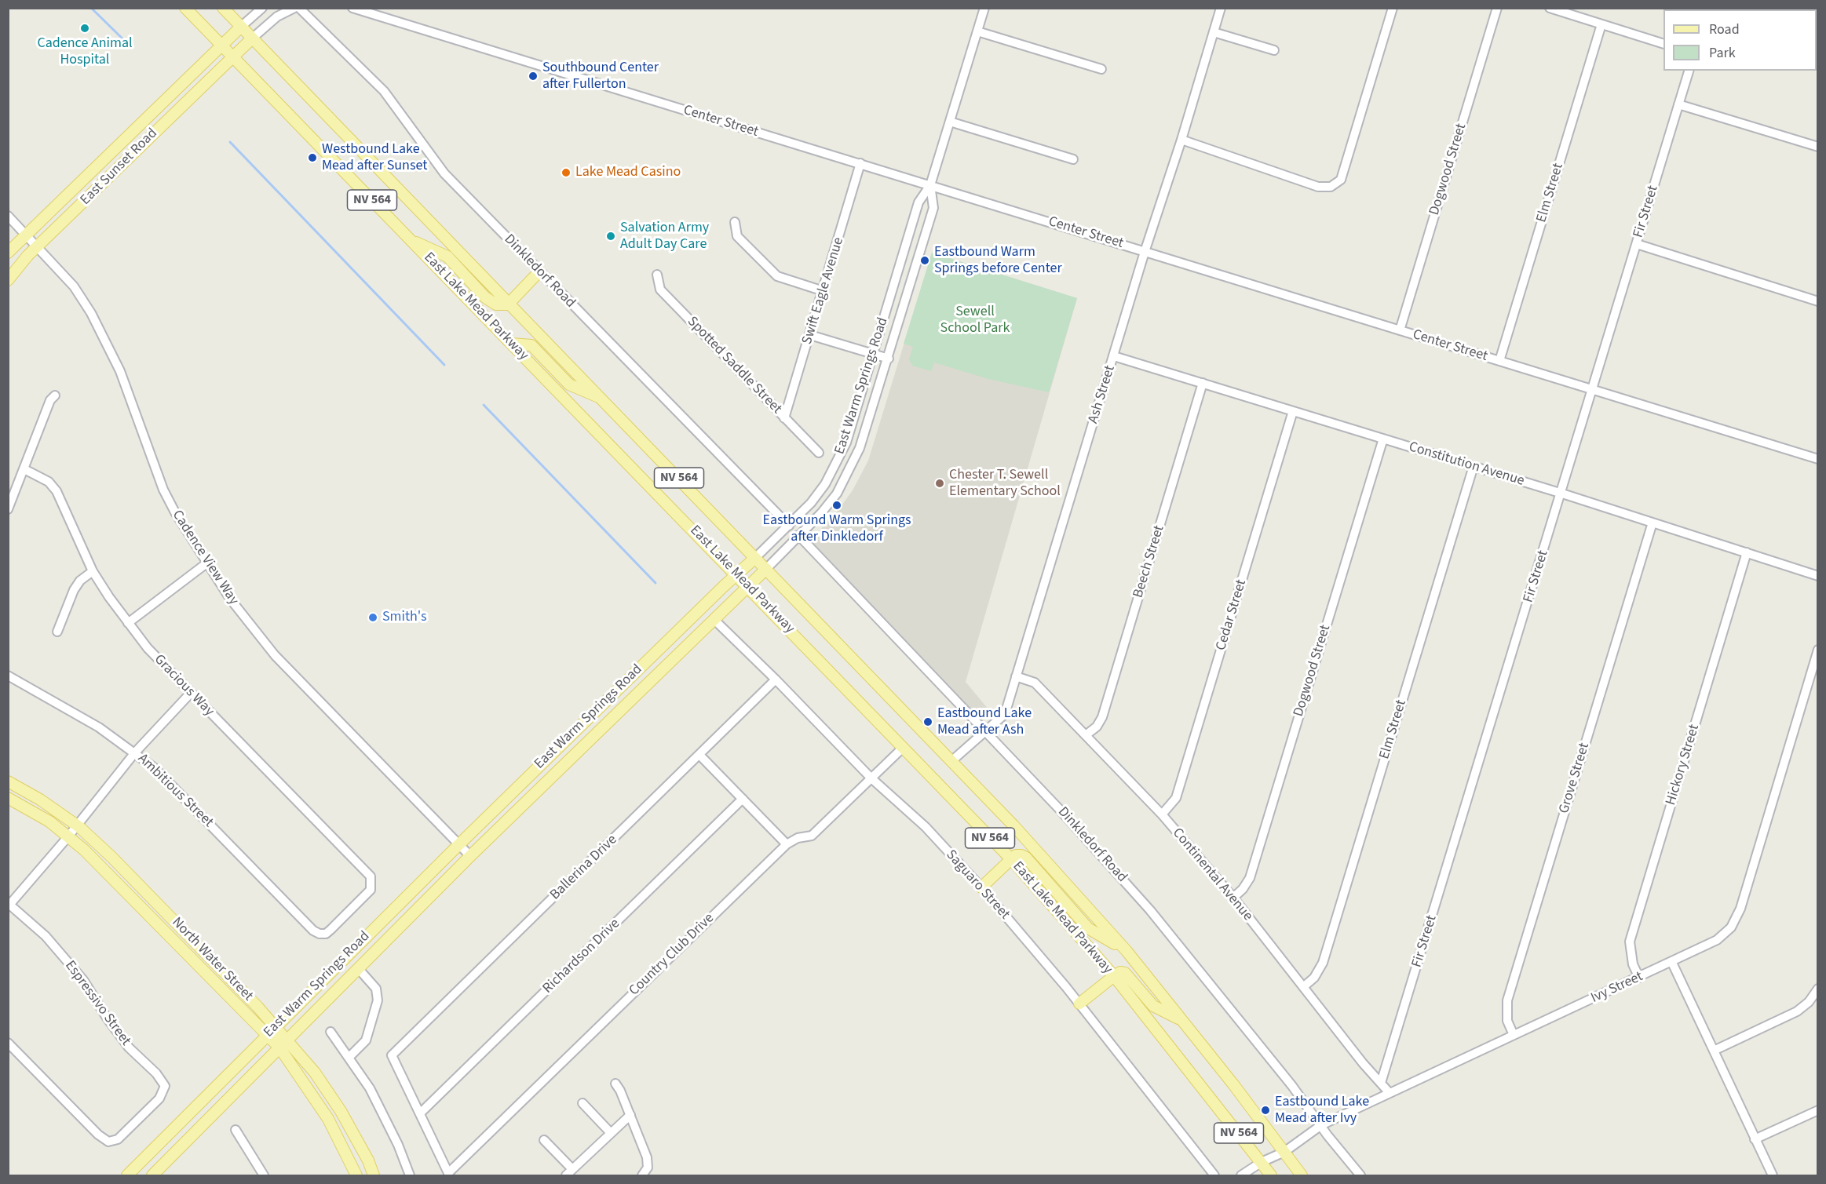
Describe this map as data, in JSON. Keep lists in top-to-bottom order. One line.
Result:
{"streets":{"main road":["East Sunset Road","NV 564","East Lake Mead Parkway","East Warm Springs Road","North Water Street"],"street":["Center Street","Dogwood Street","Elm Street","Fir Street","Dinkledorf Road","Swift Eagle Avenue","Spotted Saddle Street","Ash Street","Constitution Avenue","Cadence View Way","Beech Street","Cedar Street","Gracious Way","Hickory Street","Grove Street","Ambitious Street","Ballerina Drive","Continental Avenue","Saguaro Street","Country Club Drive","Richardson Drive","Ivy Street","Espressivo Street"]},"crossings":[["Center Street","Dogwood Street"],["Center Street","Elm Street"],["Center Street","Fir Street"],["Center Street","Swift Eagle Avenue"],["Center Street","East Warm Springs Road"],["Center Street","Ash Street"],["East Sunset Road","East Lake Mead Parkway"],["East Sunset Road","Cadence View Way"],["Dogwood Street","Constitution Avenue"],["Dogwood Street","Continental Avenue"],["Elm Street","Constitution Avenue"],["Elm Street","Continental Avenue"],["Fir Street","Constitution Avenue"],["Fir Street","Continental Avenue"],["Dinkledorf Road","East Warm Springs Road"],["Dinkledorf Road","Ash Street"],["Dinkledorf Road","Ivy Street"],["Swift Eagle Avenue","Spotted Saddle Street"],["East Lake Mead Parkway","East Warm Springs Road"],["East Lake Mead Parkway","Ash Street"],["East Lake Mead Parkway","Country Club Drive"],["East Lake Mead Parkway","Ivy Street"],["East Warm Springs Road","Cadence View Way"],["East Warm Springs Road","Saguaro Street"],["East Warm Springs Road","North Water Street"],["Ash Street","Constitution Avenue"],["Ash Street","Continental Avenue"],["Constitution Avenue","Beech Street"],["Constitution Avenue","Cedar Street"],["Constitution Avenue","Hickory Street"],["Constitution Avenue","Grove Street"],["Beech Street","Continental Avenue"],["Cedar Street","Continental Avenue"],["Gracious Way","Ambitious Street"],["Hickory Street","Ivy Street"],["Grove Street","Ivy Street"],["Ballerina Drive","Saguaro Street"],["Ballerina Drive","Country Club Drive"],["Ballerina Drive","Richardson Drive"],["Continental Avenue","Ivy Street"],["Saguaro Street","Country Club Drive"],["Country Club Drive","Richardson Drive"]],"parks":["Sewell School Park"],"places":["Cadence Animal Hospital","Southbound Center after Fullerton","Westbound Lake Mead after Sunset","Lake Mead Casino","Salvation Army Adult Day Care","Eastbound Warm Springs before Center","Chester T. Sewell Elementary School","Eastbound Warm Springs after Dinkledorf","Smith's","Eastbound Lake Mead after Ash","Eastbound Lake Mead after Ivy"],"legend":["Road","Park"]}
